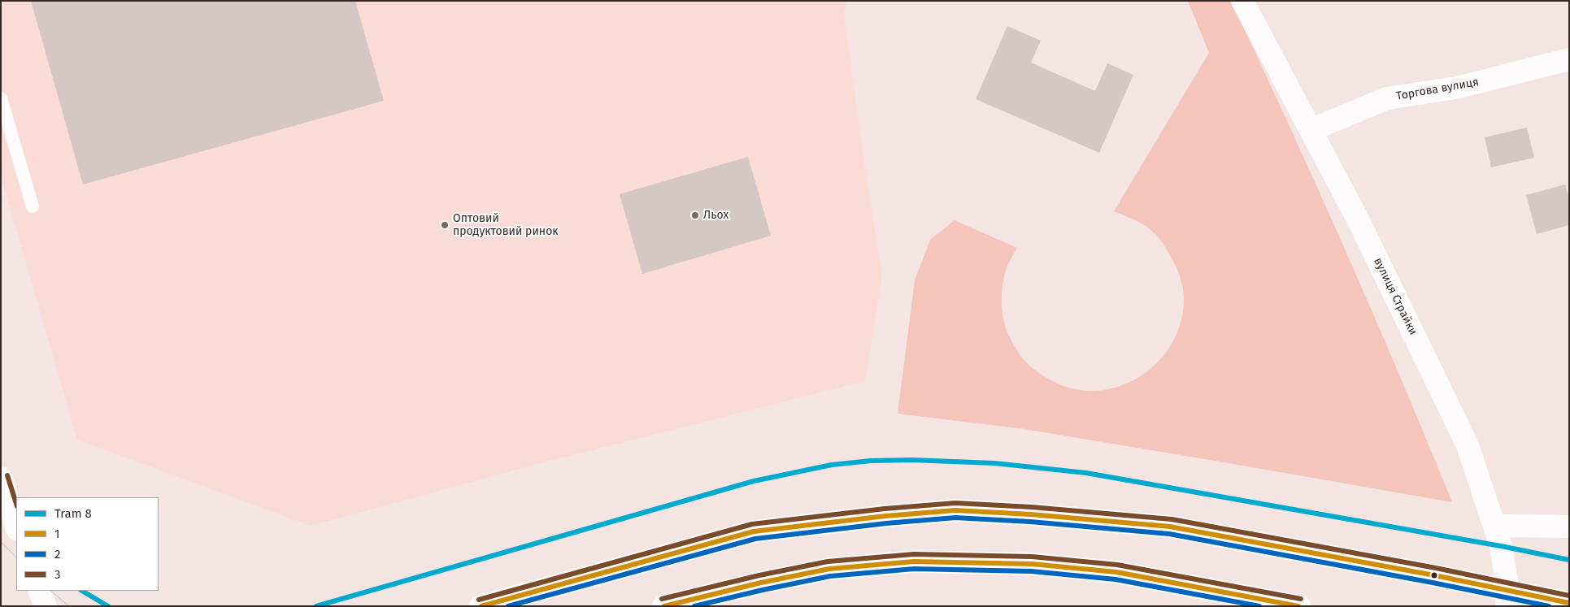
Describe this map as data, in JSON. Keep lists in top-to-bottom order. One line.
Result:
{"streets":{"main road":["Торгова вулиця","вулиця Страйки"]},"crossings":[["Торгова вулиця","вулиця Страйки"]],"places":["Льох","Оптовий продуктовий ринок"],"lines":["tram line 8","transit line 3","transit line 1","transit line 2"],"legend":["Tram 8","1","2","3"]}
